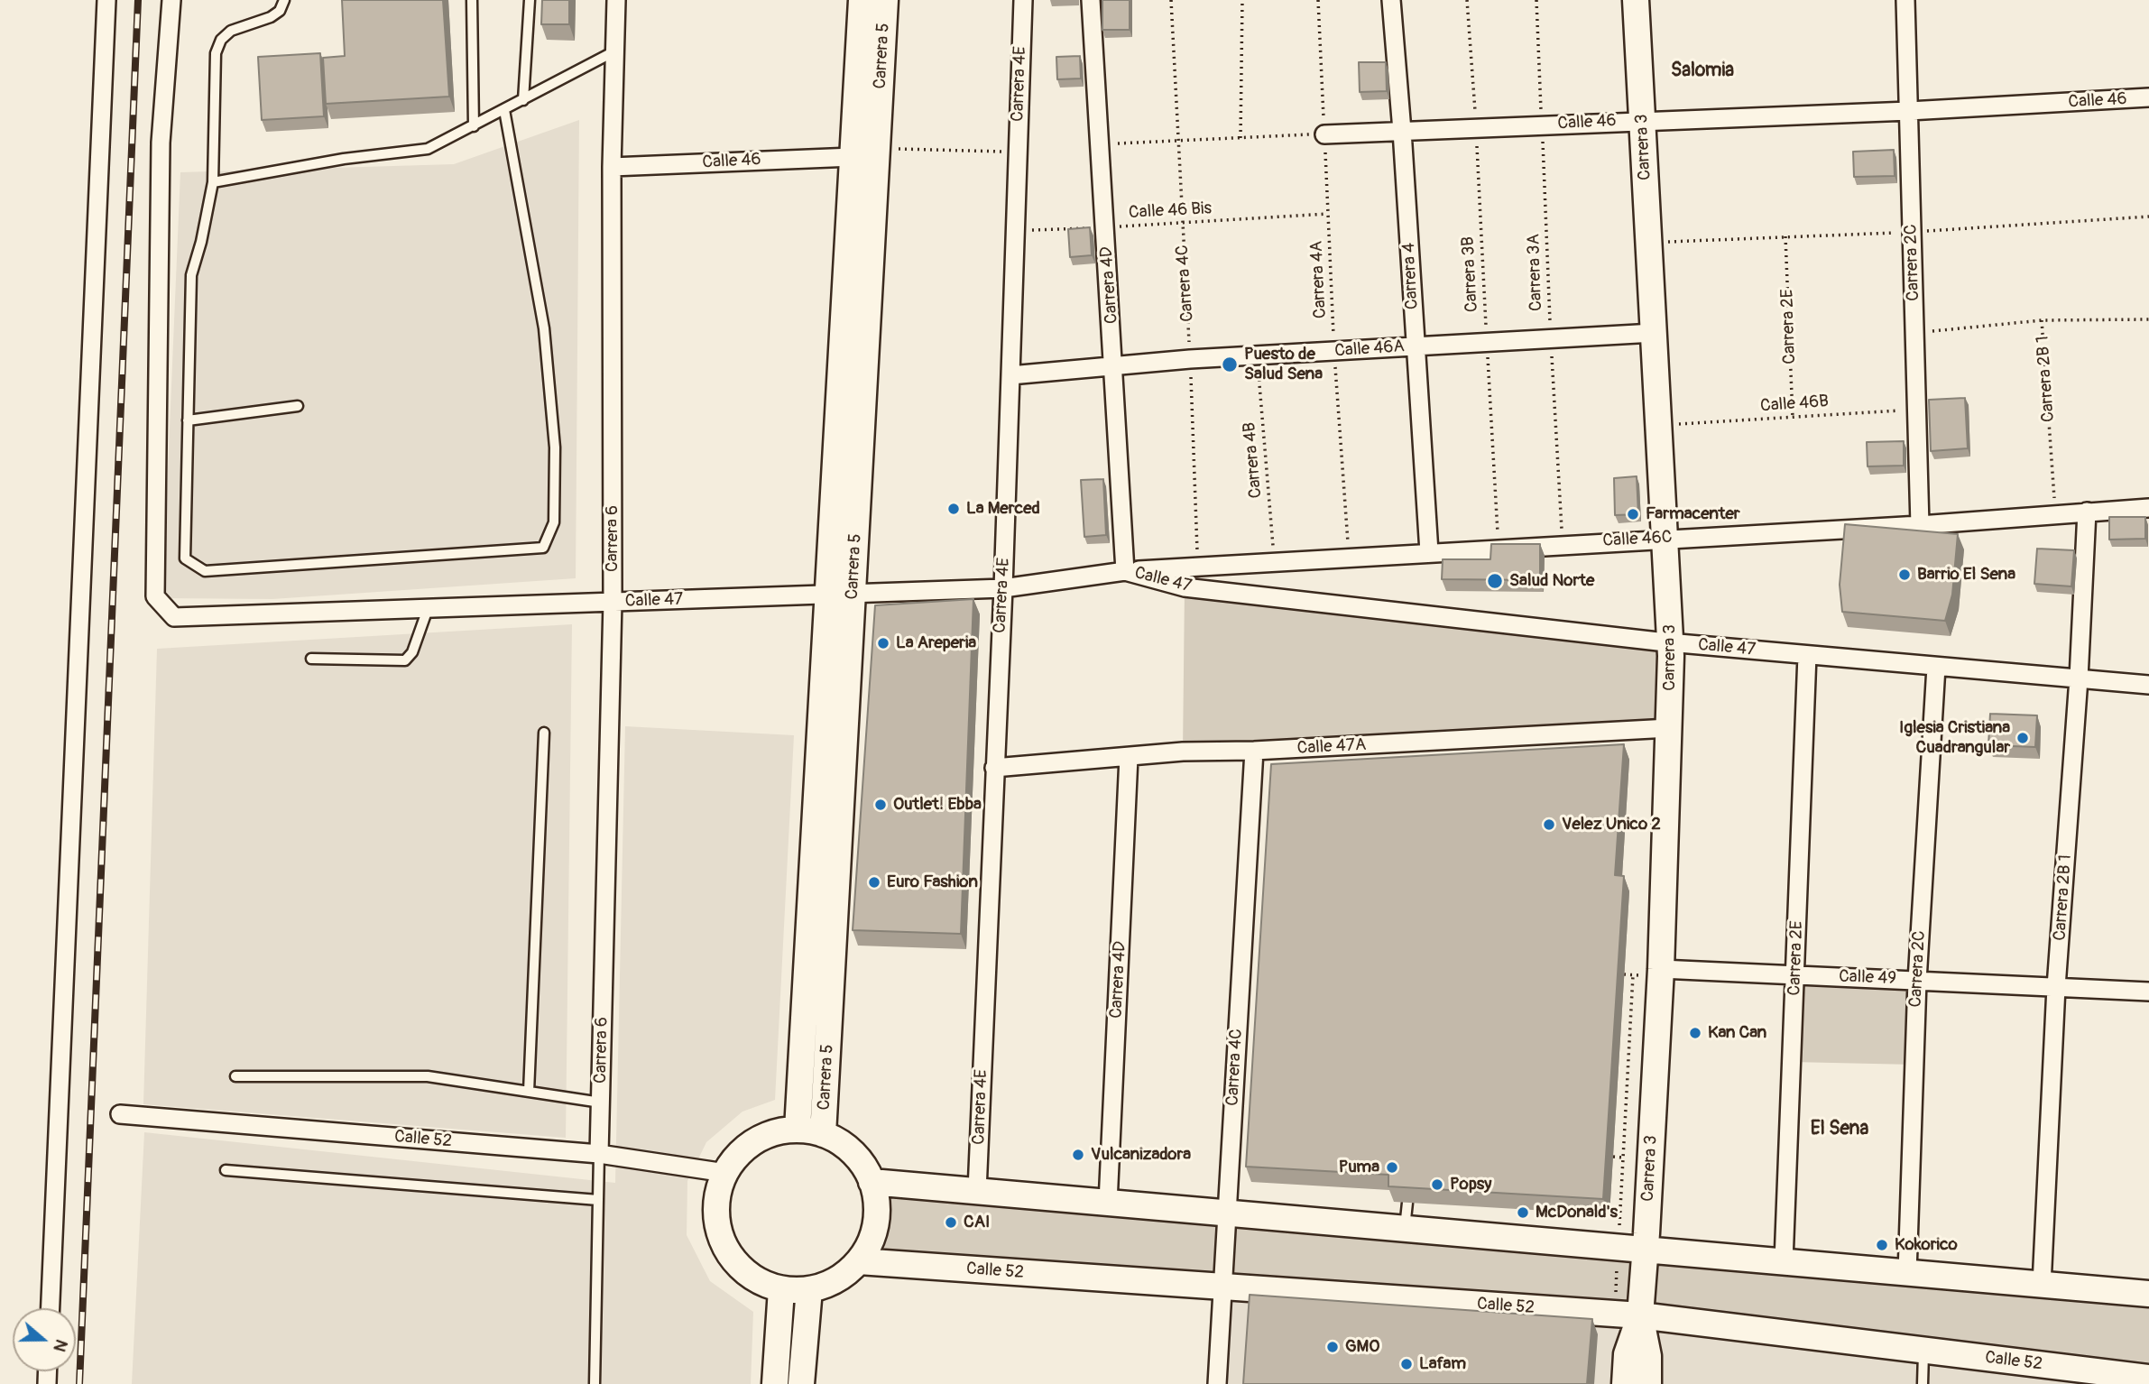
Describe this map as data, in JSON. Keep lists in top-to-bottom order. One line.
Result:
{"streets":{"main road":["Carrera 5","Carrera 3","Calle 52"],"street":["Carrera 4E","Calle 46","Carrera 2C","Carrera 4","Carrera 4C","Carrera 4D","Carrera 2E","Calle 46A","Carrera 2B 1","Carrera 6","Calle 46C","Calle 47","Calle 47A","Calle 49"],"path":["Calle 46 Bis","Carrera 3A","Carrera 3B","Carrera 4A","Calle 46B","Carrera 4B"]},"crossings":[["Carrera 5","Calle 46"],["Carrera 5","Calle 47"],["Carrera 5","Calle 52"],["Carrera 4E","Calle 46 Bis"],["Carrera 4E","Calle 46A"],["Carrera 4E","Calle 47"],["Carrera 4E","Calle 47A"],["Calle 46","Carrera 3"],["Calle 46","Carrera 2C"],["Calle 46","Carrera 3A"],["Calle 46","Carrera 3B"],["Calle 46","Carrera 4"],["Calle 46","Carrera 4A"],["Calle 46","Carrera 6"],["Carrera 3","Calle 46A"],["Carrera 3","Calle 46C"],["Carrera 3","Calle 47"],["Carrera 3","Calle 47A"],["Carrera 3","Calle 49"],["Carrera 3","Calle 52"],["Calle 46 Bis","Carrera 4A"],["Calle 46 Bis","Carrera 4C"],["Calle 46 Bis","Carrera 4D"],["Carrera 2C","Calle 46B"],["Carrera 2C","Calle 46C"],["Carrera 2C","Calle 47"],["Carrera 2C","Calle 49"],["Carrera 3A","Calle 46A"],["Carrera 3A","Calle 46C"],["Carrera 3B","Calle 46A"],["Carrera 3B","Calle 46C"],["Carrera 4","Calle 46A"],["Carrera 4","Calle 46C"],["Carrera 4A","Calle 46A"],["Carrera 4A","Calle 46C"],["Carrera 4C","Calle 46A"],["Carrera 4C","Calle 46C"],["Carrera 4C","Calle 47A"],["Carrera 4C","Calle 52"],["Carrera 4D","Calle 46A"],["Carrera 4D","Calle 46C"],["Carrera 4D","Calle 47"],["Carrera 4D","Calle 47A"],["Carrera 2E","Calle 46B"],["Carrera 2E","Calle 47"],["Carrera 2E","Calle 49"],["Calle 46A","Carrera 4B"],["Carrera 2B 1","Calle 46C"],["Carrera 2B 1","Calle 47"],["Carrera 2B 1","Calle 49"],["Carrera 4B","Calle 46C"],["Carrera 6","Calle 47"],["Carrera 6","Calle 52"],["Calle 46C","Calle 47"]],"districts":["Salomia","El Sena"],"places":["Puesto de Salud Sena","La Merced","Farmacenter","Barrio El Sena","Salud Norte","La Areperia","Iglesia Cristiana Cuadrangular","Outlet! Ebba","Velez Unico 2","Euro Fashion","Kan Can","Vulcanizadora","Puma","Popsy","McDonald's","CAI","Kokorico","GMO","Lafam"],"north":"right"}
